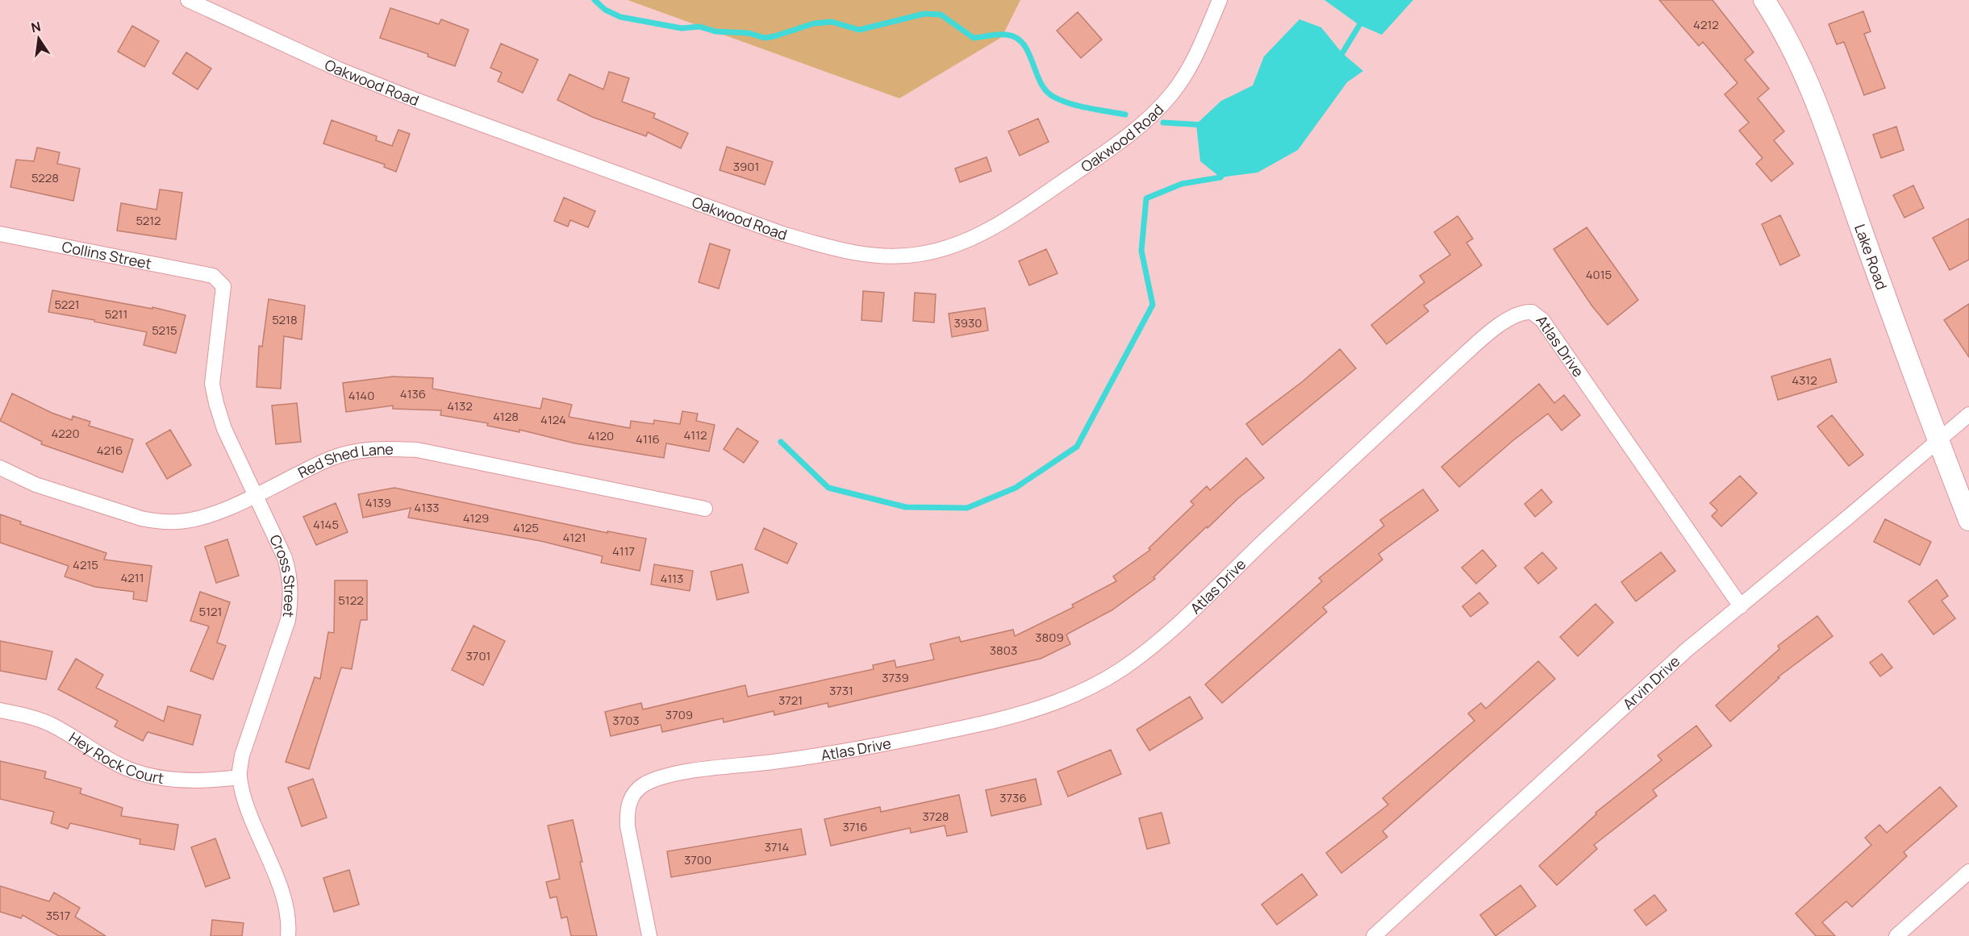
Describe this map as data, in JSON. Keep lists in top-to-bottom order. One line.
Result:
{"streets":{"street":["Oakwood Road","Collins Street","Lake Road","Atlas Drive","Red Shed Lane","Cross Street","Arvin Drive","Hey Rock Court"]},"crossings":[["Collins Street","Cross Street"],["Lake Road","Arvin Drive"],["Atlas Drive","Arvin Drive"],["Red Shed Lane","Cross Street"],["Cross Street","Hey Rock Court"]],"house_numbers":["4212","3901","5228","5212","4015","5221","5211","5218","3930","5215","4312","4136","4140","4132","4128","4124","4220","4112","4120","4116","4216","4139","4133","4129","4145","4125","4121","4117","4215","4211","4113","5122","5121","3809","3803","3701","3739","3731","3721","3709","3703","3736","3728","3716","3714","3700","3517"],"north":"top"}
